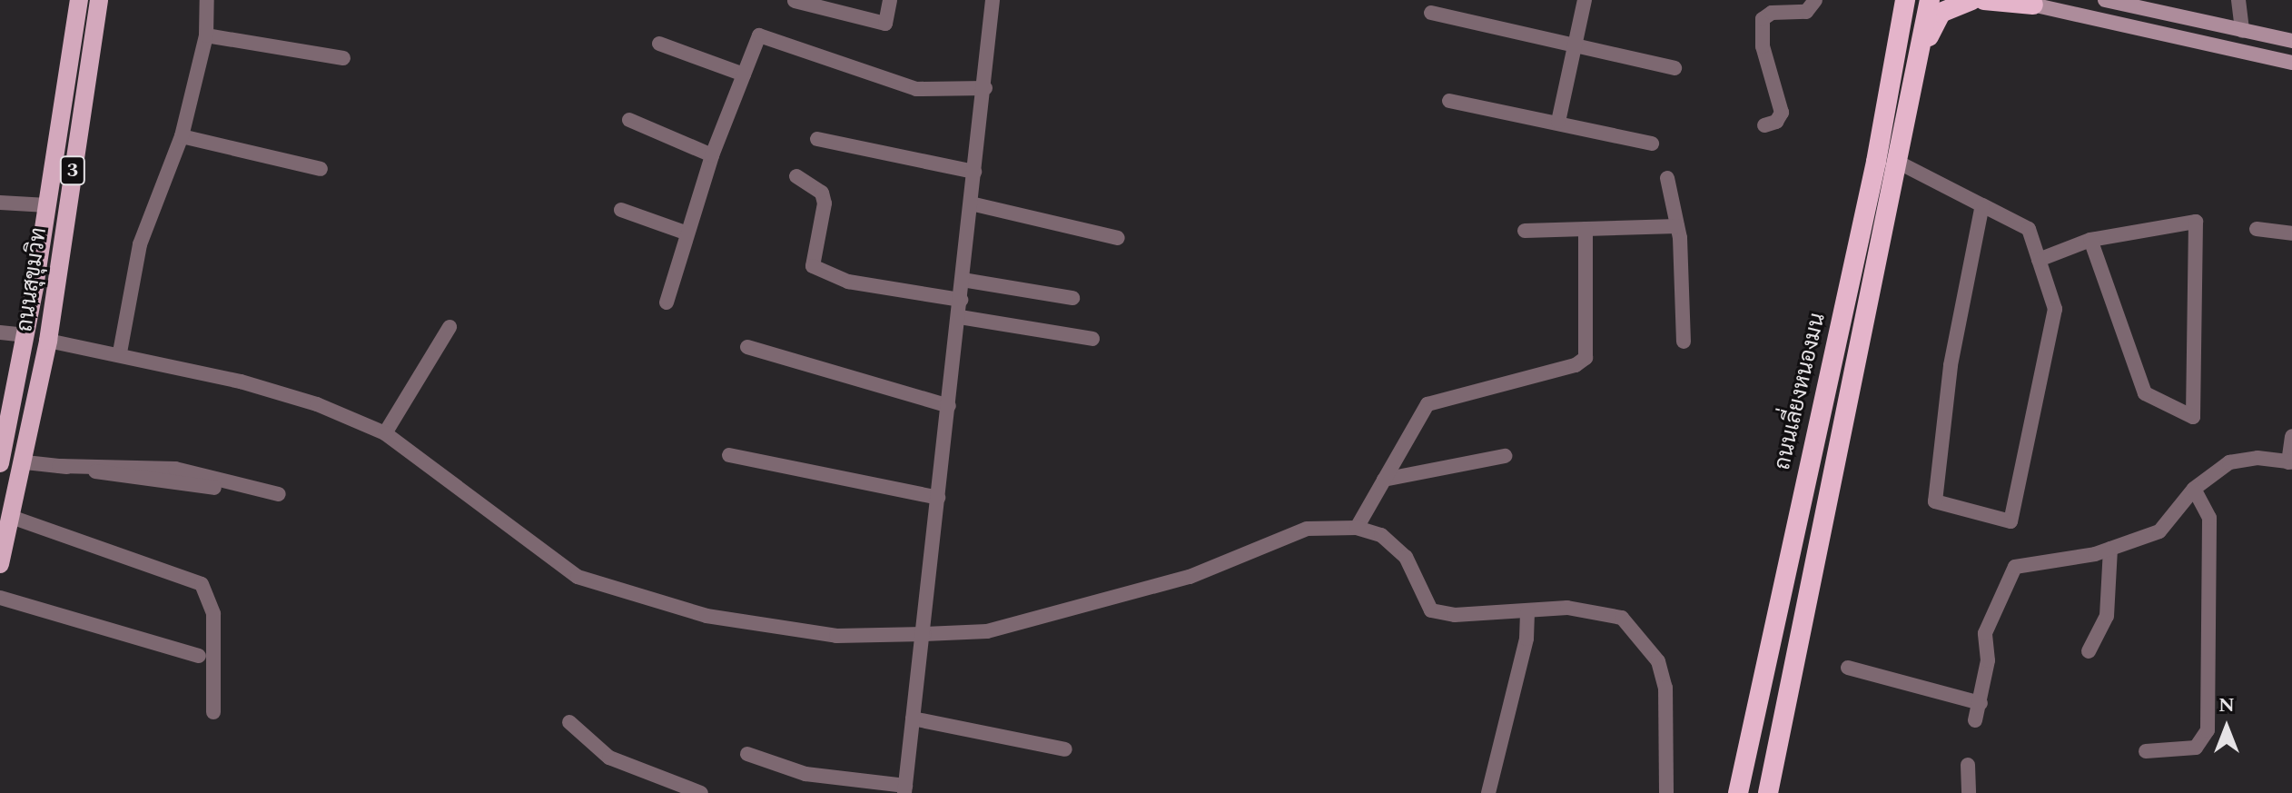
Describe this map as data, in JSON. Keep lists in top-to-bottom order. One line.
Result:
{"streets":{"highway":["ถนนเลี่ยงหนองมน"],"main road":["3","ถนนสุขุมวิท"]},"north":"top"}
